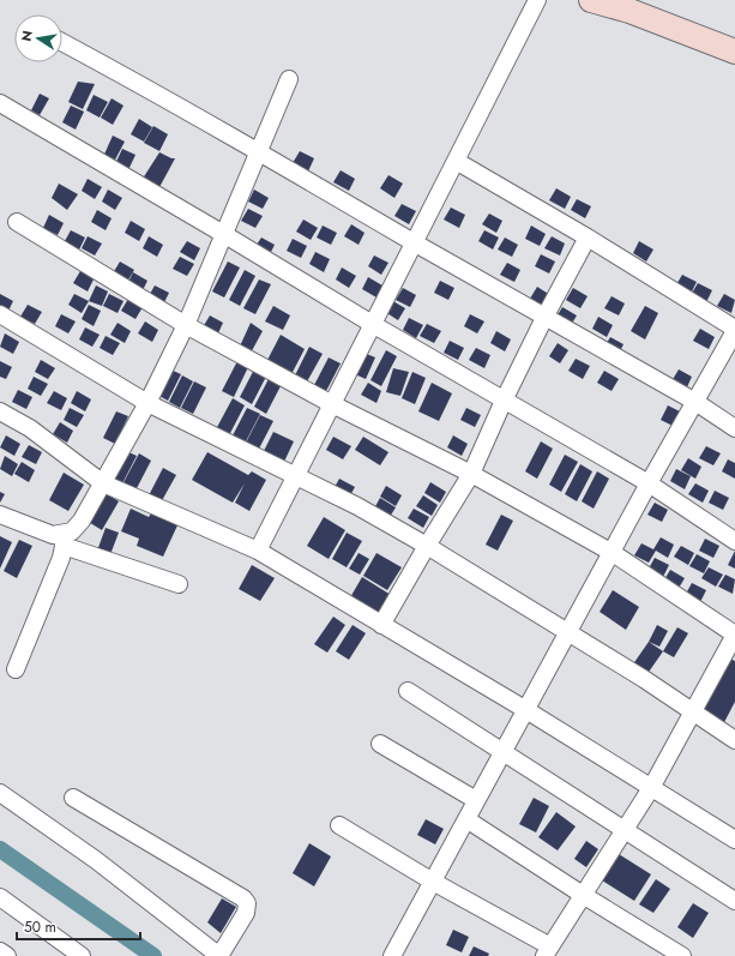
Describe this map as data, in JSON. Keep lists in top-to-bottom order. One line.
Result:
{"scale_bar":"50 m","north":"left"}
